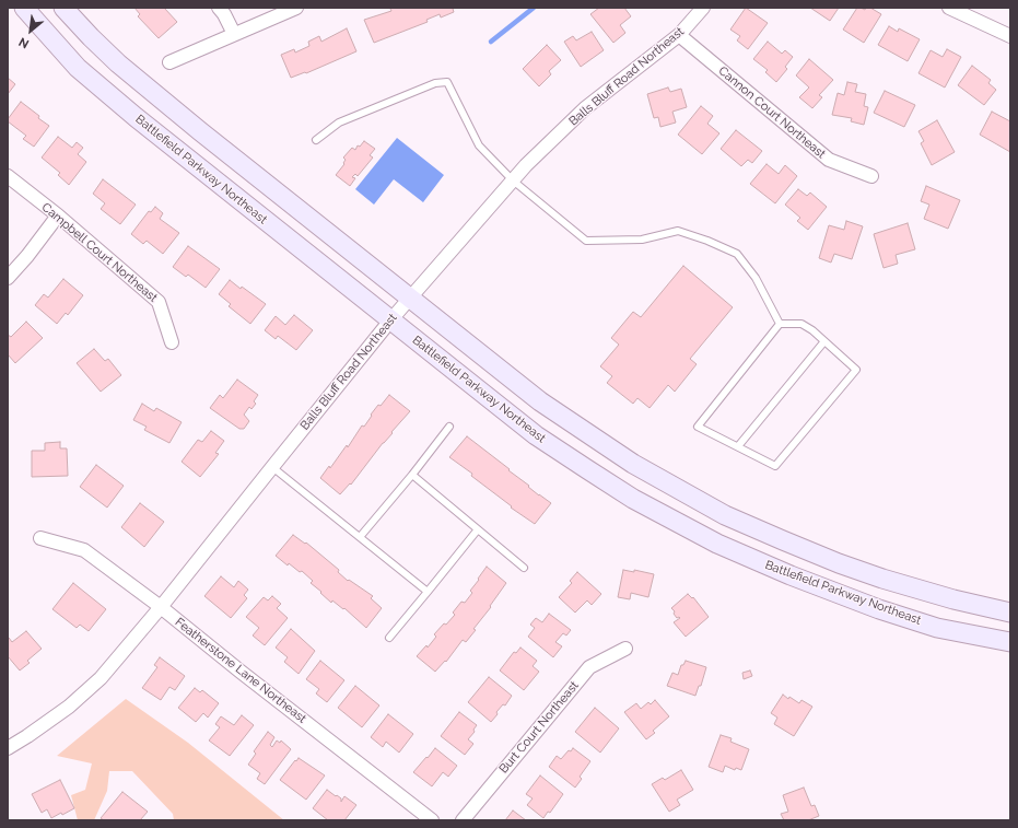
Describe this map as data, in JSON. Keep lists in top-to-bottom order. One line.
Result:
{"streets":{"main road":["Battlefield Parkway Northeast"],"street":["Balls Bluff Road Northeast","Cannon Court Northeast","Campbell Court Northeast","Featherstone Lane Northeast","Burt Court Northeast"]},"crossings":[["Balls Bluff Road Northeast","Cannon Court Northeast"],["Balls Bluff Road Northeast","Battlefield Parkway Northeast"],["Balls Bluff Road Northeast","Featherstone Lane Northeast"]],"north":"bottom left"}
